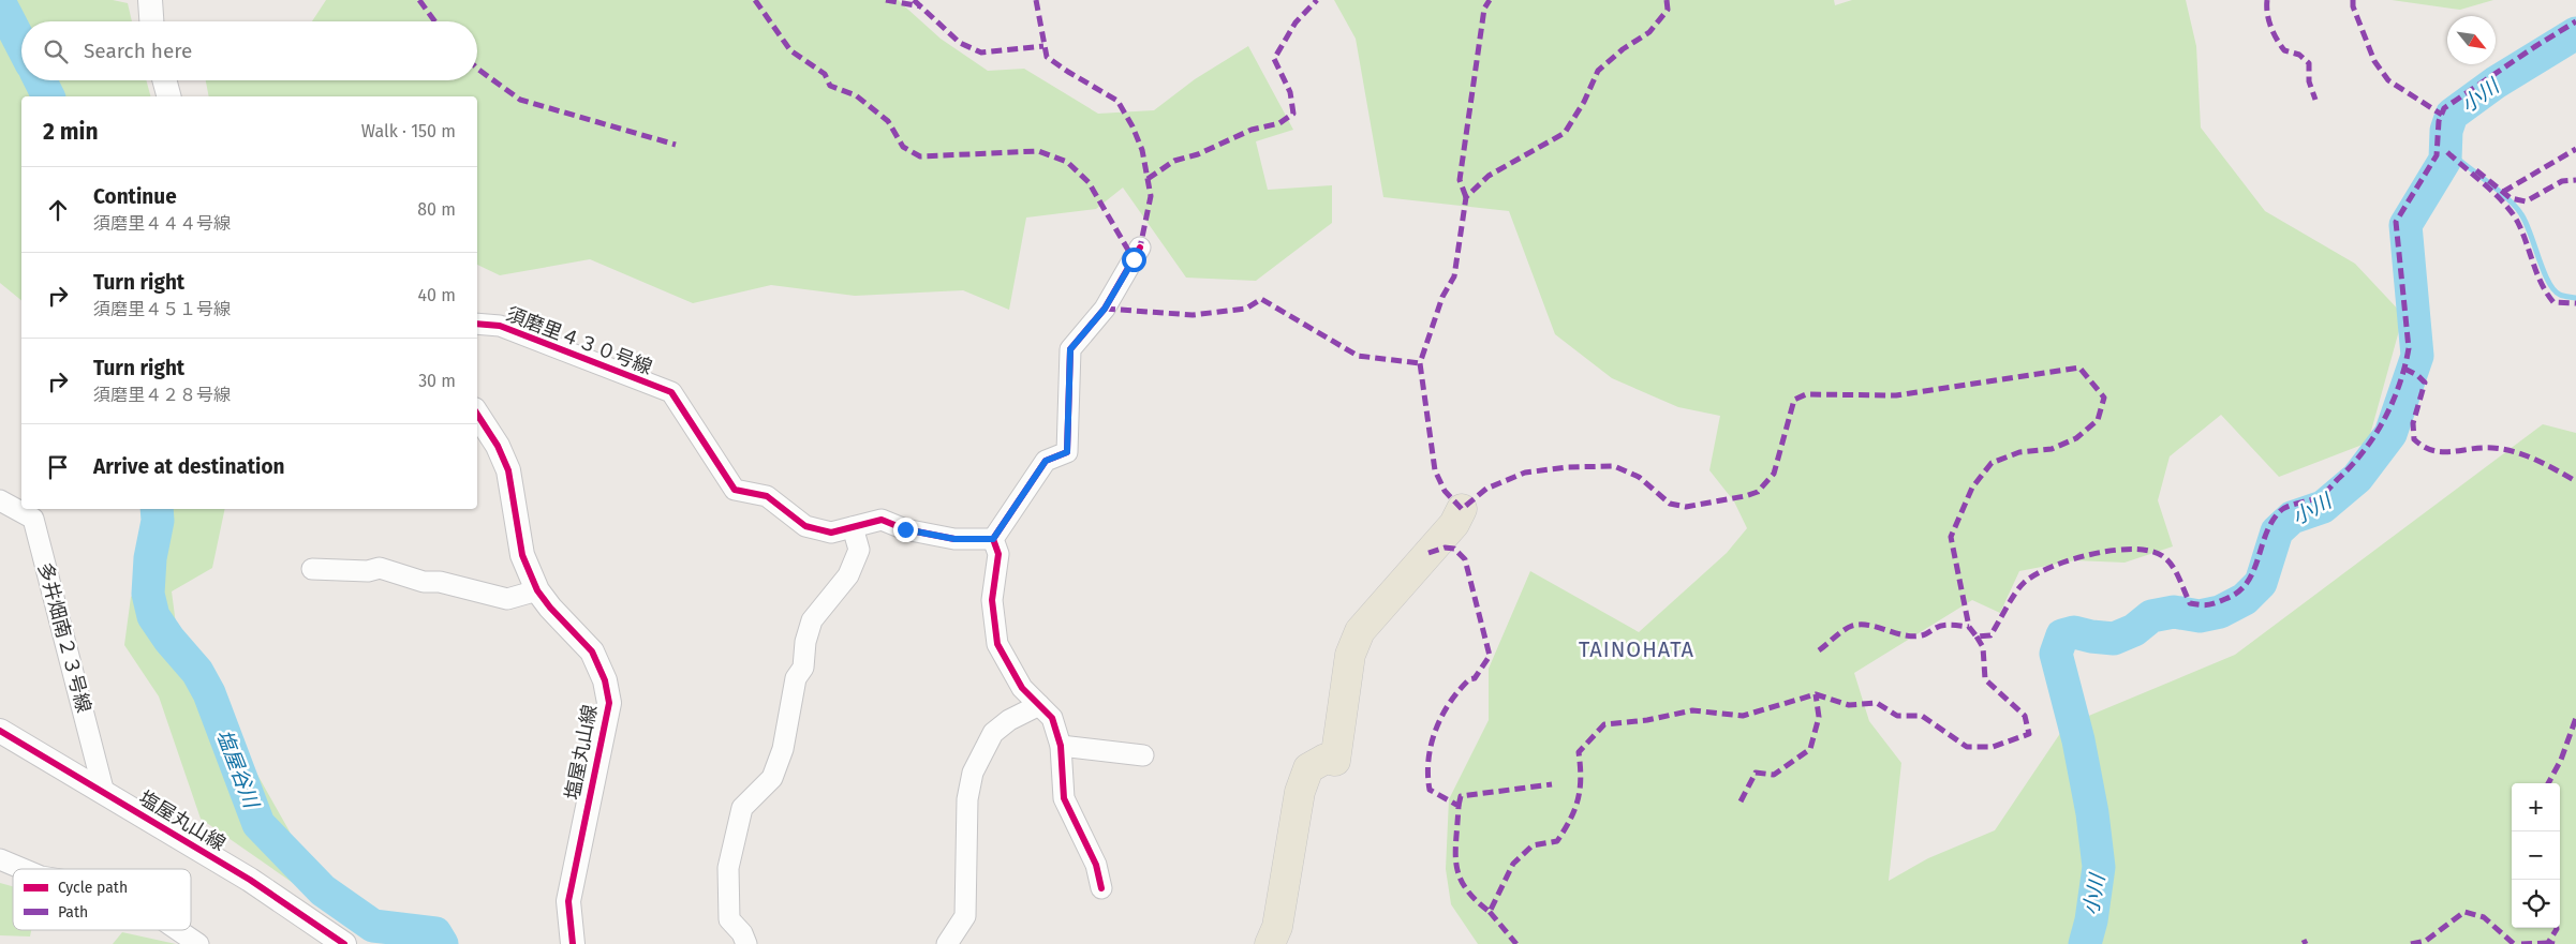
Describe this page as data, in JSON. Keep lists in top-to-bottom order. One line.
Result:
{"streets":{"street":["須磨里４３０号線","多井畑南２３号線","塩屋丸山線"]},"crossings":[["多井畑南２３号線","塩屋丸山線"]],"districts":["TAINOHATA"],"water":["小川","塩屋谷川"],"legend":["Cycle path","Path"],"north":"bottom right","page":{"search":"Search here","heading":["2 min","Walk · 150 m"],"list":[["Continue","須磨里４４４号線","80 m"],["Turn right","須磨里４５１号線","40 m"],["Turn right","須磨里４２８号線","30 m"],"Arrive at destination"],"map_buttons":["+","−"]}}
